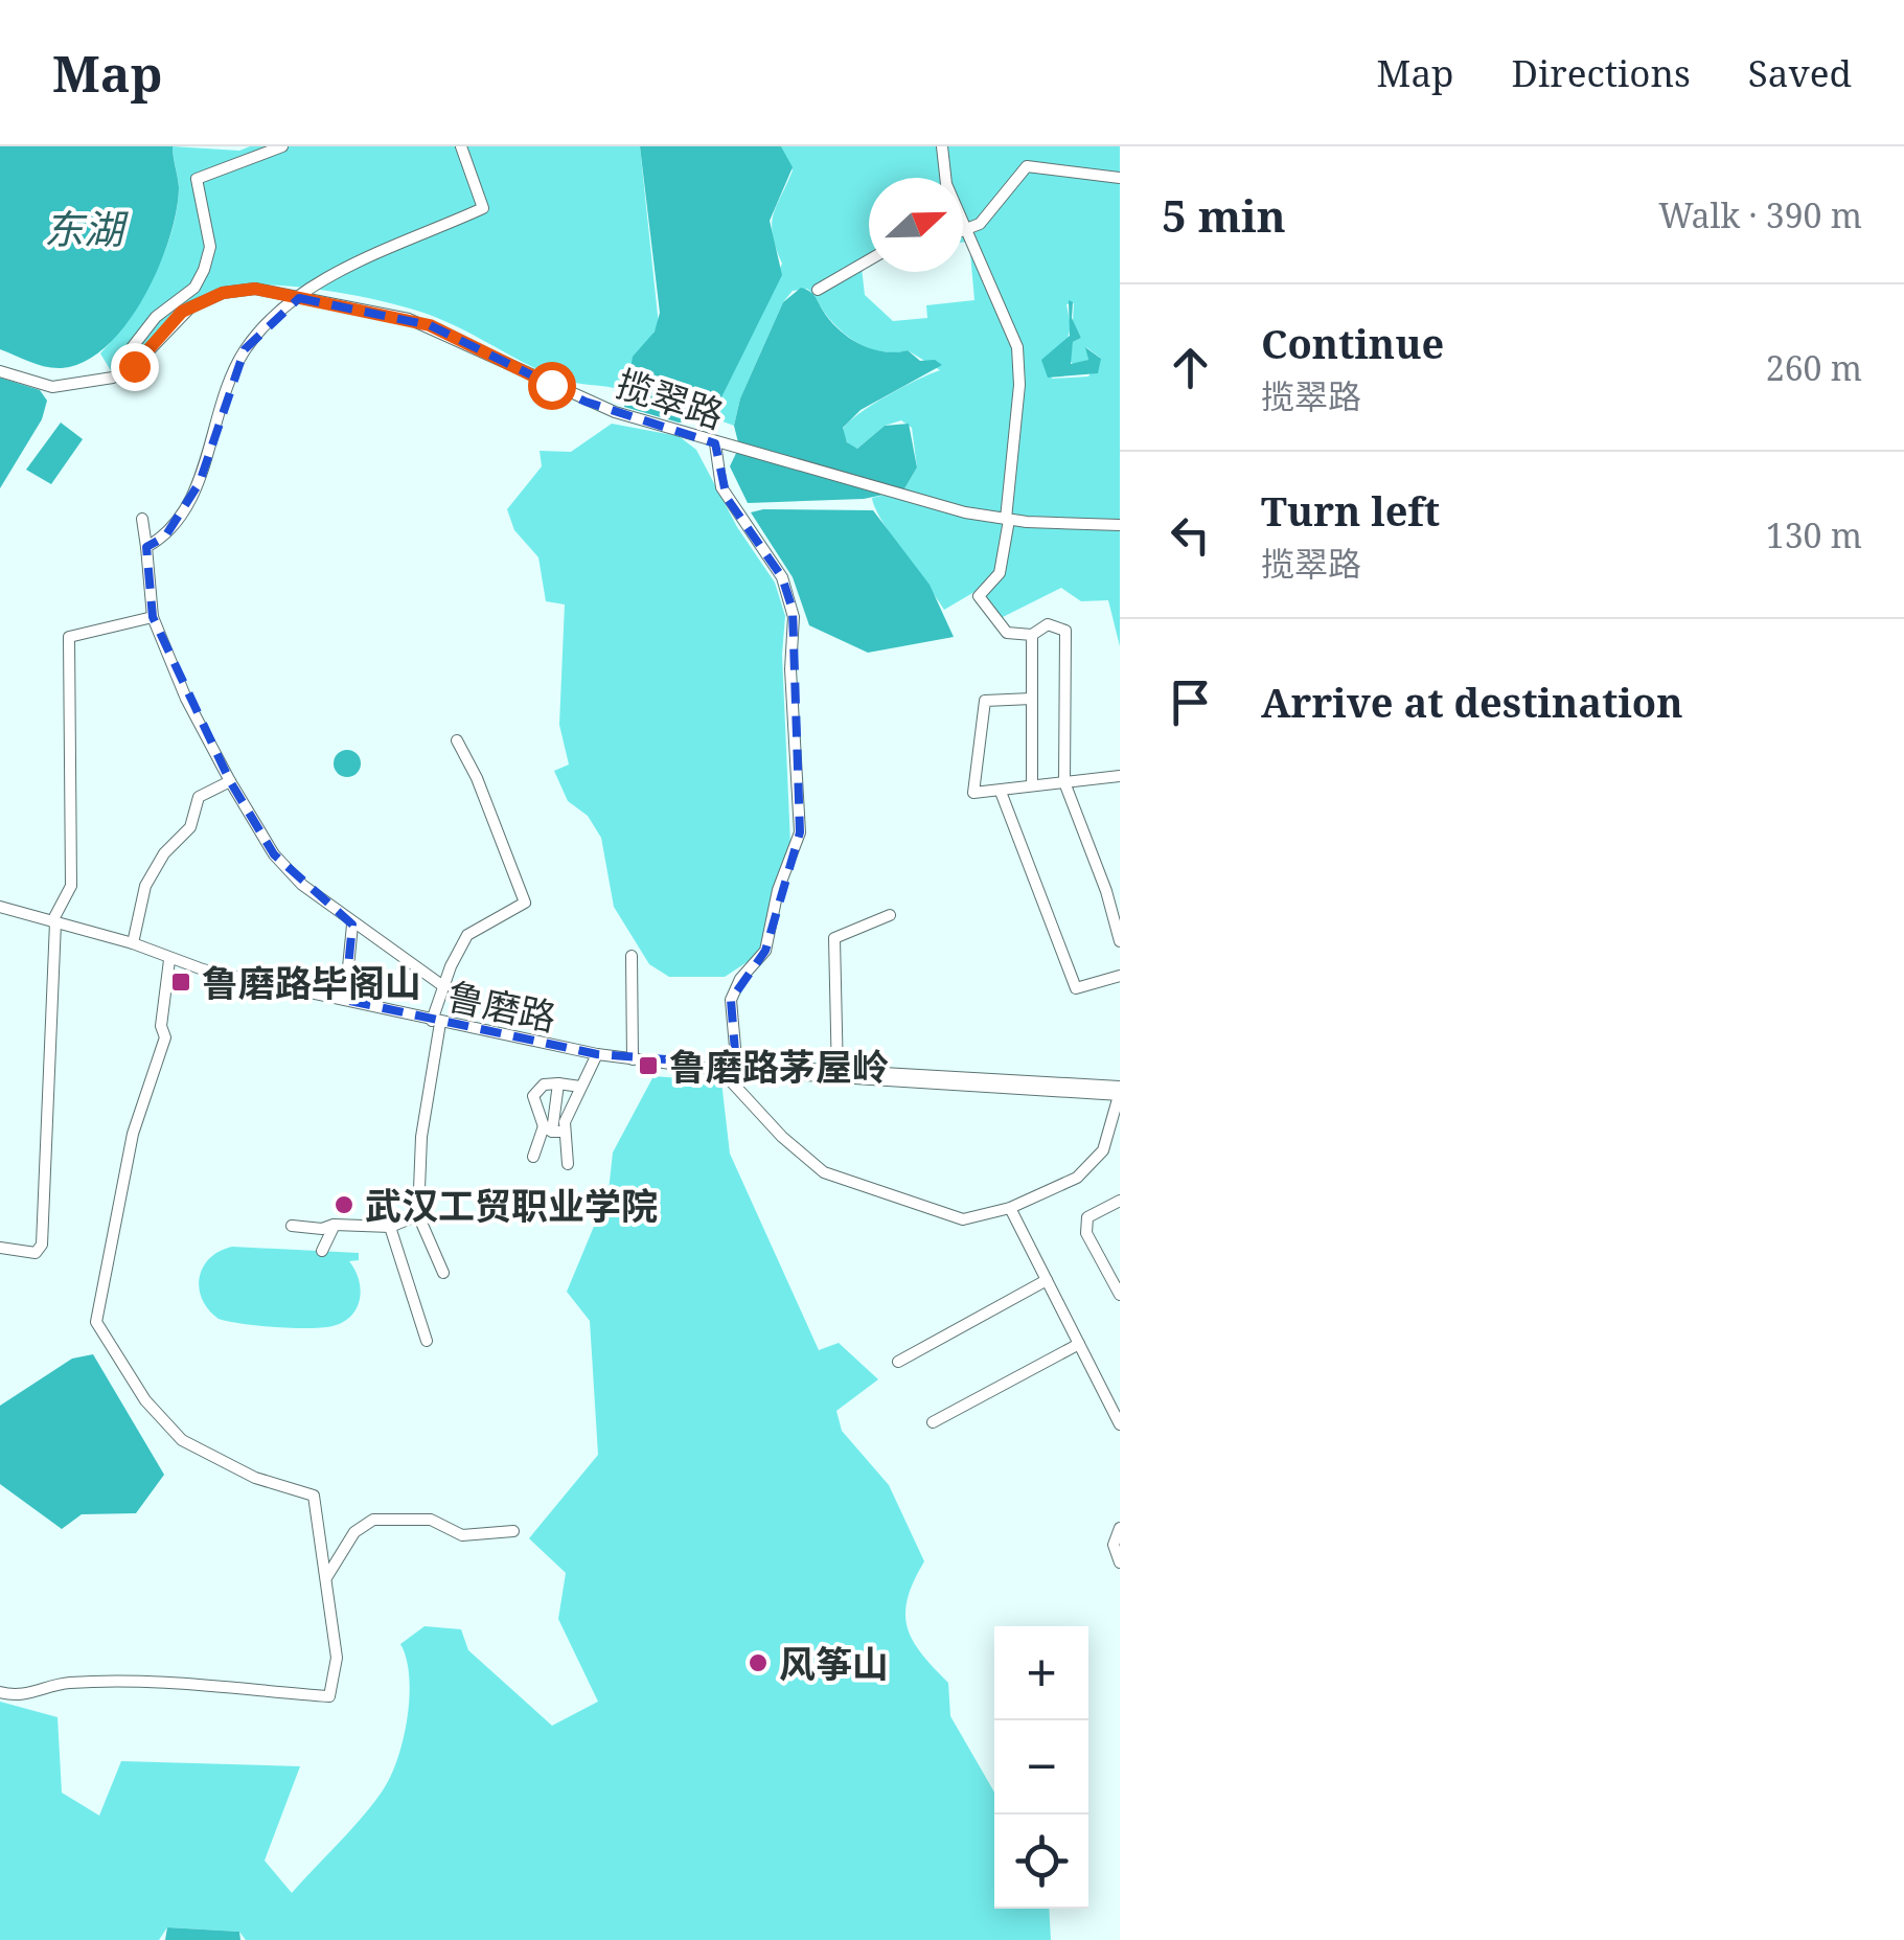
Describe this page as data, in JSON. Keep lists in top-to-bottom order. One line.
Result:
{"streets":{"street":["揽翠路","鲁磨路"]},"water":["东湖"],"places":{"transit":["鲁磨路毕阁山","鲁磨路茅屋岭"],"other":["武汉工贸职业学院","风筝山"]},"north":"right","page":{"header":"Map","nav":["Map","Directions","Saved"],"heading":["5 min","Walk · 390 m"],"list":[["Continue","揽翠路","260 m"],["Turn left","揽翠路","130 m"],"Arrive at destination"],"map_buttons":["+","−"]}}
